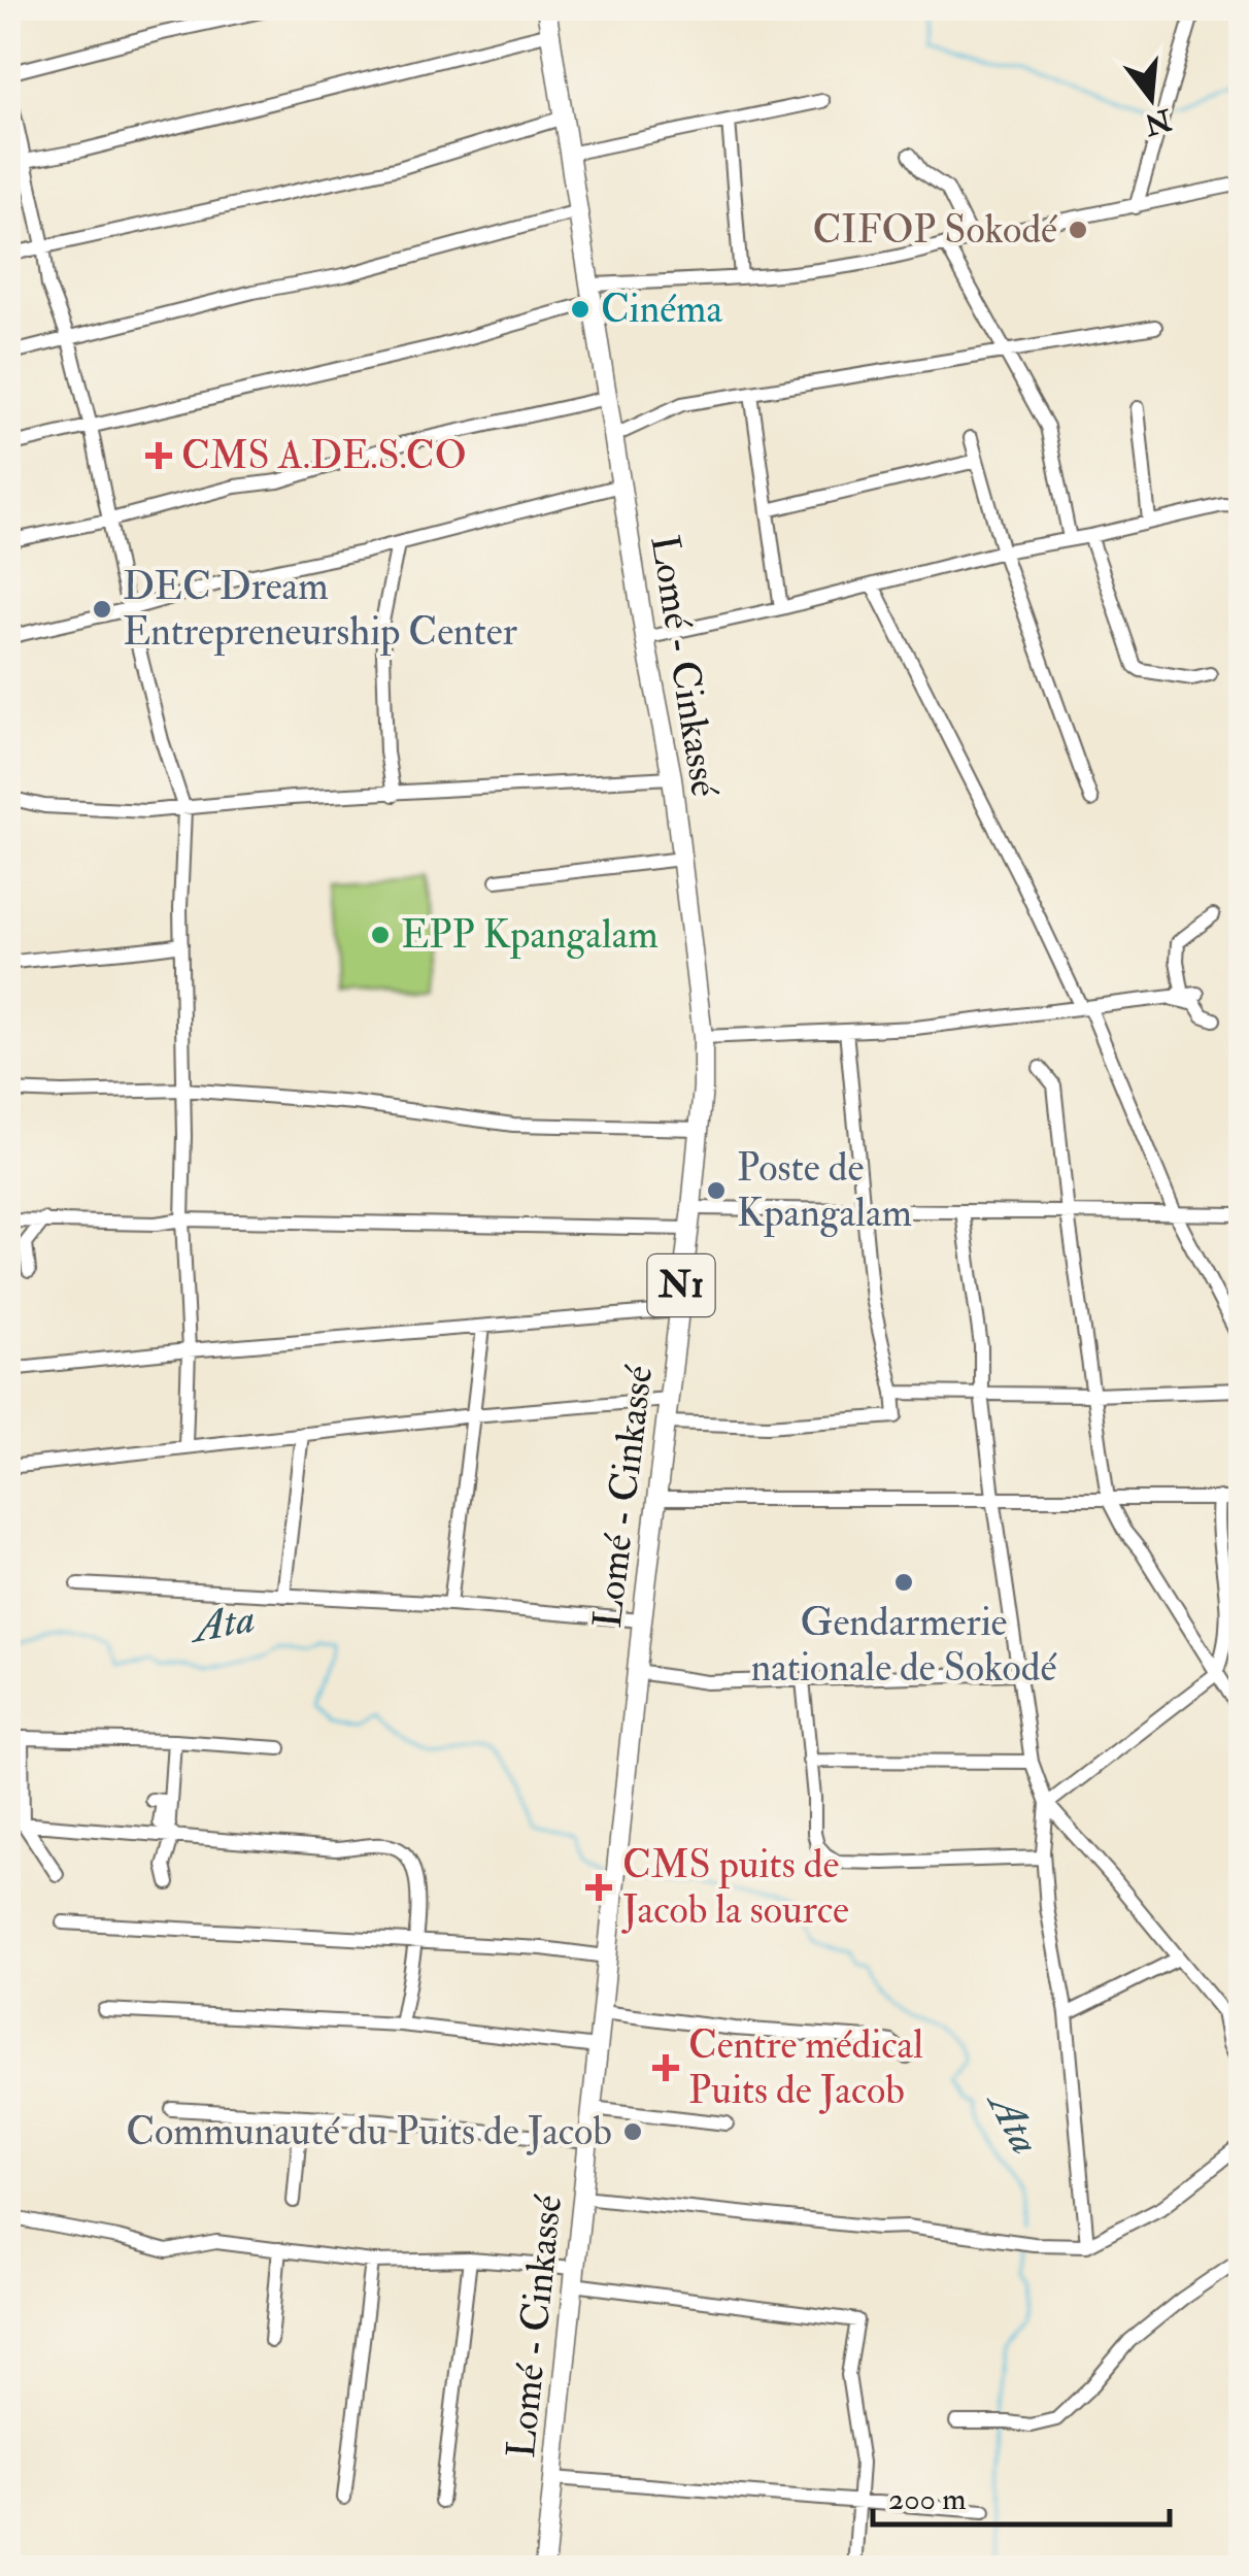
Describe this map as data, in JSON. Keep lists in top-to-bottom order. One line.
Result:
{"streets":{"highway":["Lomé - Cinkassé","N1"]},"water":["Ata"],"places":{"other":["CIFOP Sokodé","Cinéma","DEC Dream Entrepreneurship Center","EPP Kpangalam","Poste de Kpangalam","Gendarmerie nationale de Sokodé","Communauté du Puits de Jacob"],"health":["CMS A.DE.S.CO","CMS puits de Jacob la source","Centre médical Puits de Jacob"]},"scale_bar":"200 m","north":"bottom"}
